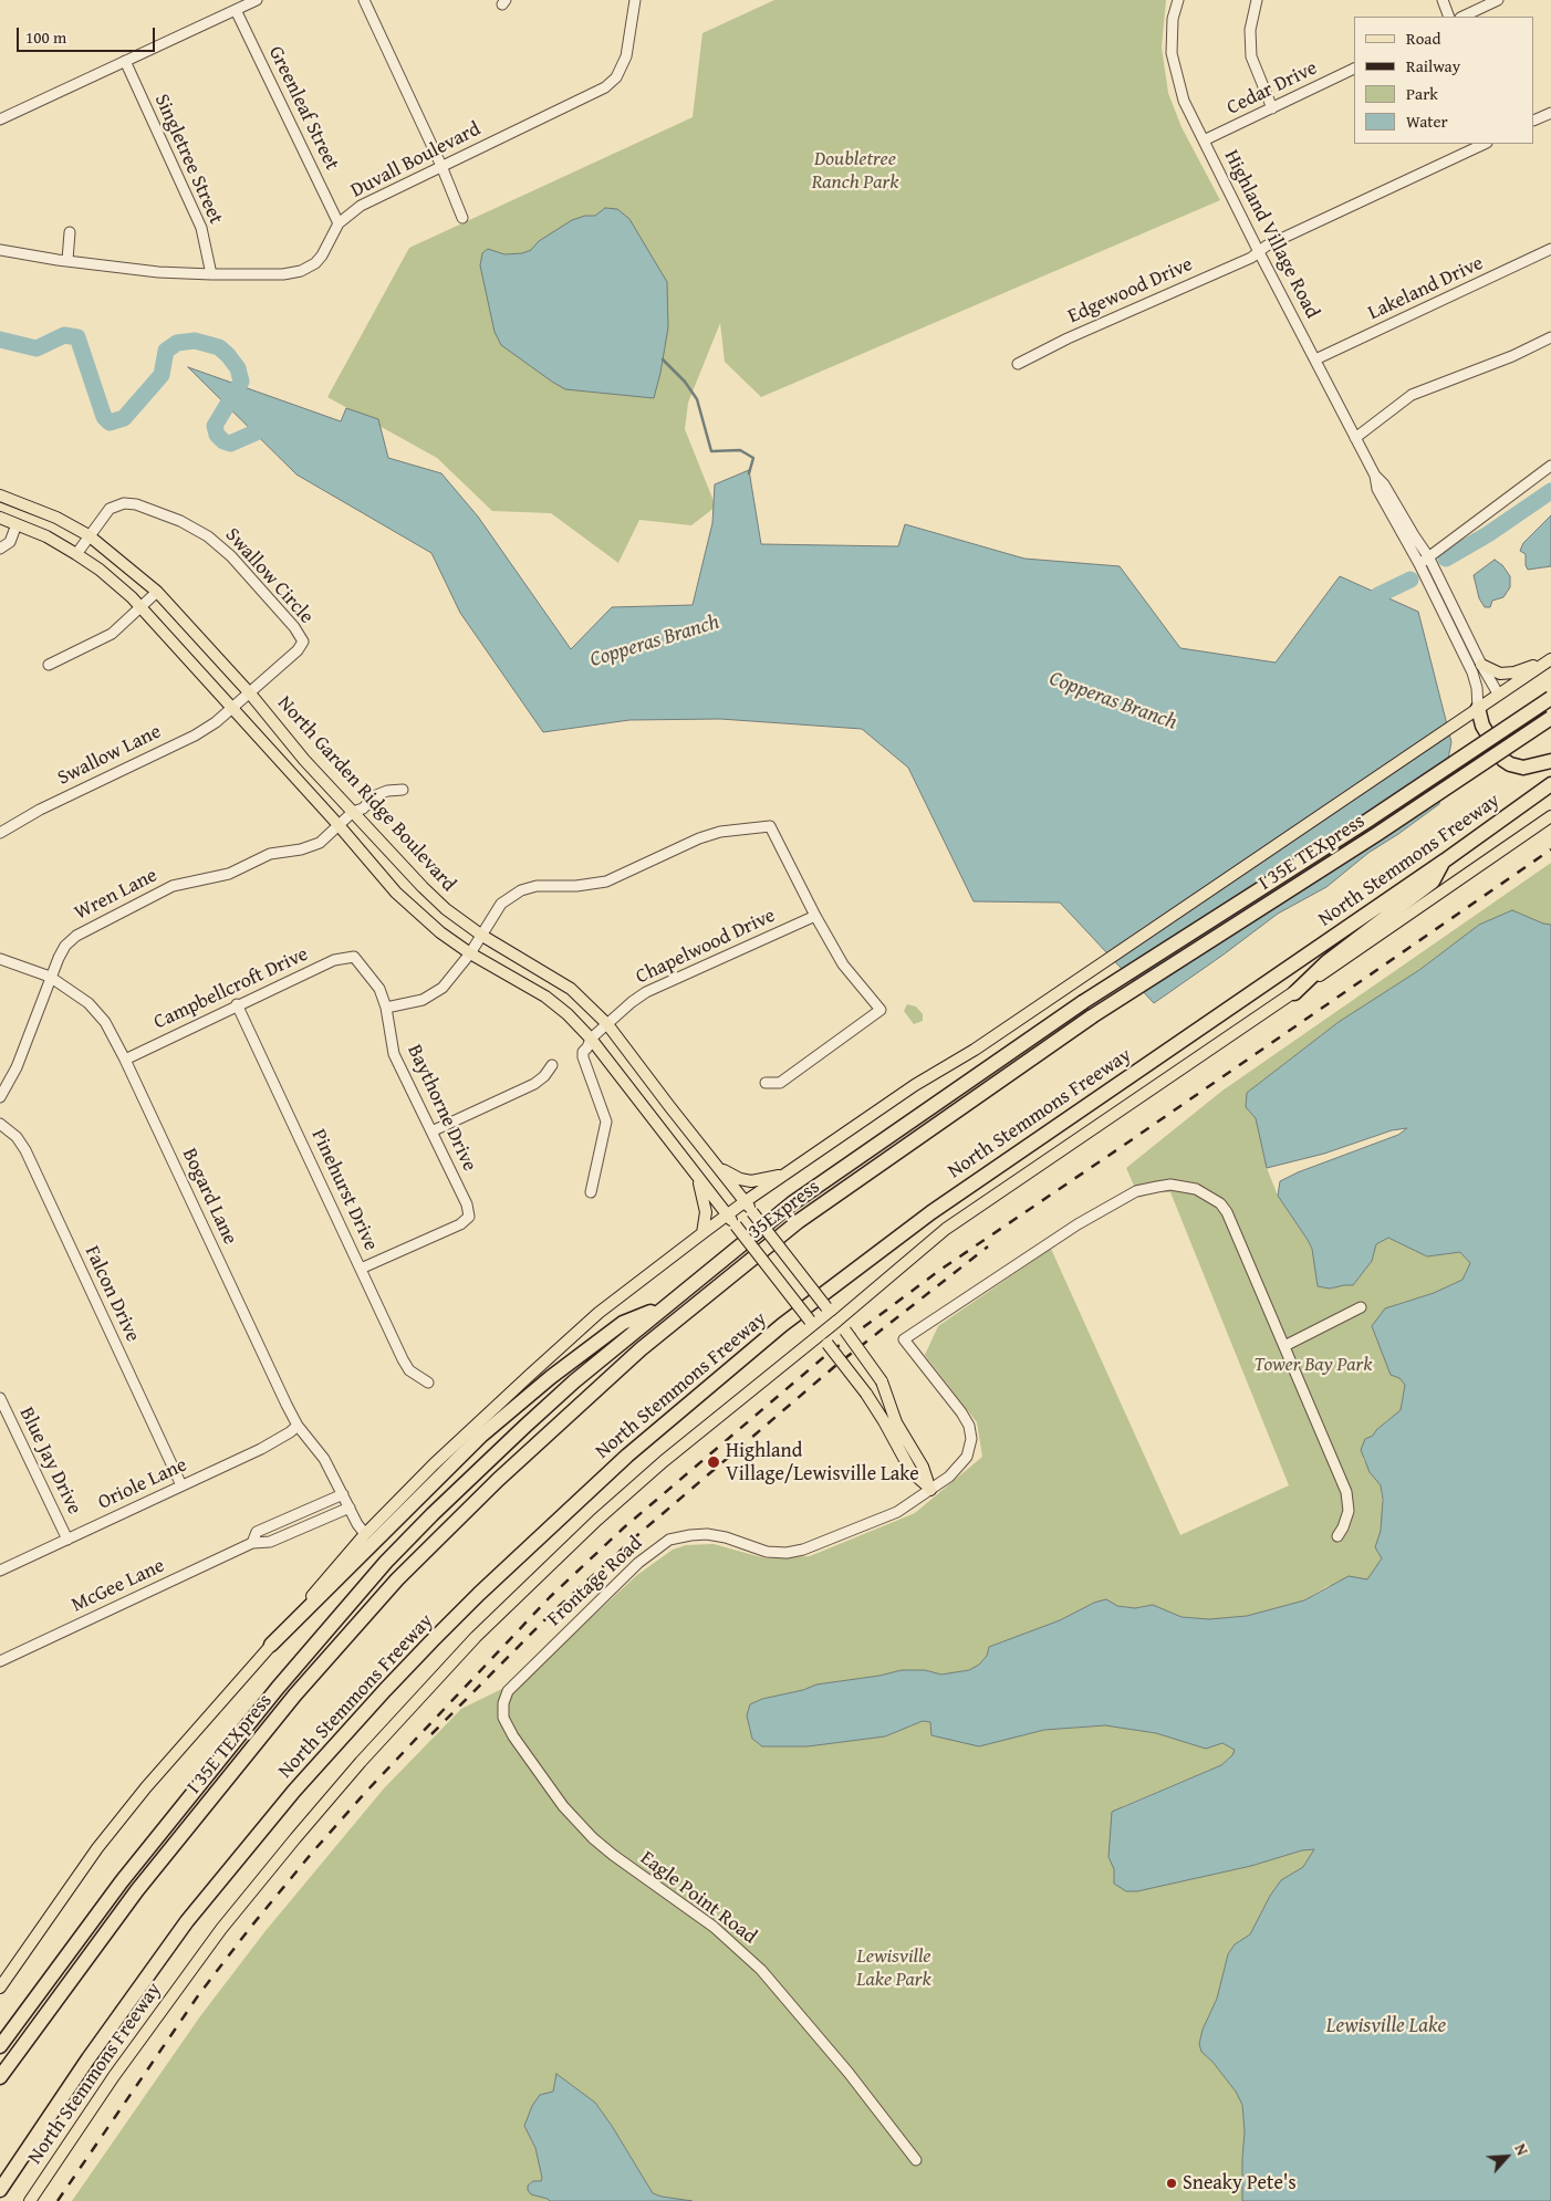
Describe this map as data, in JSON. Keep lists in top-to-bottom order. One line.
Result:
{"streets":{"highway":["I 35E TEXpress","North Stemmons Freeway","35Express"],"main road":["North Garden Ridge Boulevard"],"street":["Cedar Drive","Greenleaf Street","Singletree Street","Duvall Boulevard","Highland Village Road","Lakeland Drive","Edgewood Drive","Swallow Circle","Swallow Lane","Wren Lane","Chapelwood Drive","Campbellcroft Drive","Baythorne Drive","Pinehurst Drive","Bogard Lane","Falcon Drive","Blue Jay Drive","Oriole Lane","Frontage Road","McGee Lane","Eagle Point Road"]},"crossings":[["Cedar Drive","Highland Village Road"],["Greenleaf Street","Duvall Boulevard"],["Singletree Street","Duvall Boulevard"],["Highland Village Road","Lakeland Drive"],["Highland Village Road","Edgewood Drive"],["Swallow Circle","Swallow Lane"],["Swallow Circle","North Garden Ridge Boulevard"],["Swallow Lane","North Garden Ridge Boulevard"],["North Garden Ridge Boulevard","North Stemmons Freeway"],["North Garden Ridge Boulevard","Wren Lane"],["North Garden Ridge Boulevard","Chapelwood Drive"],["North Garden Ridge Boulevard","Frontage Road"],["I 35E TEXpress","35Express"],["Wren Lane","Bogard Lane"],["Campbellcroft Drive","Baythorne Drive"],["Campbellcroft Drive","Pinehurst Drive"],["Campbellcroft Drive","Bogard Lane"],["Baythorne Drive","Pinehurst Drive"],["Bogard Lane","Oriole Lane"],["Bogard Lane","McGee Lane"],["Falcon Drive","Oriole Lane"],["Blue Jay Drive","Oriole Lane"],["Frontage Road","Eagle Point Road"]],"water":["Copperas Branch","Lewisville Lake"],"parks":["Doubletree Ranch Park","Tower Bay Park","Lewisville Lake Park"],"places":["Highland Village/Lewisville Lake","Sneaky Pete's"],"legend":["Road","Railway","Park","Water"],"scale_bar":"100 m","north":"top right"}
